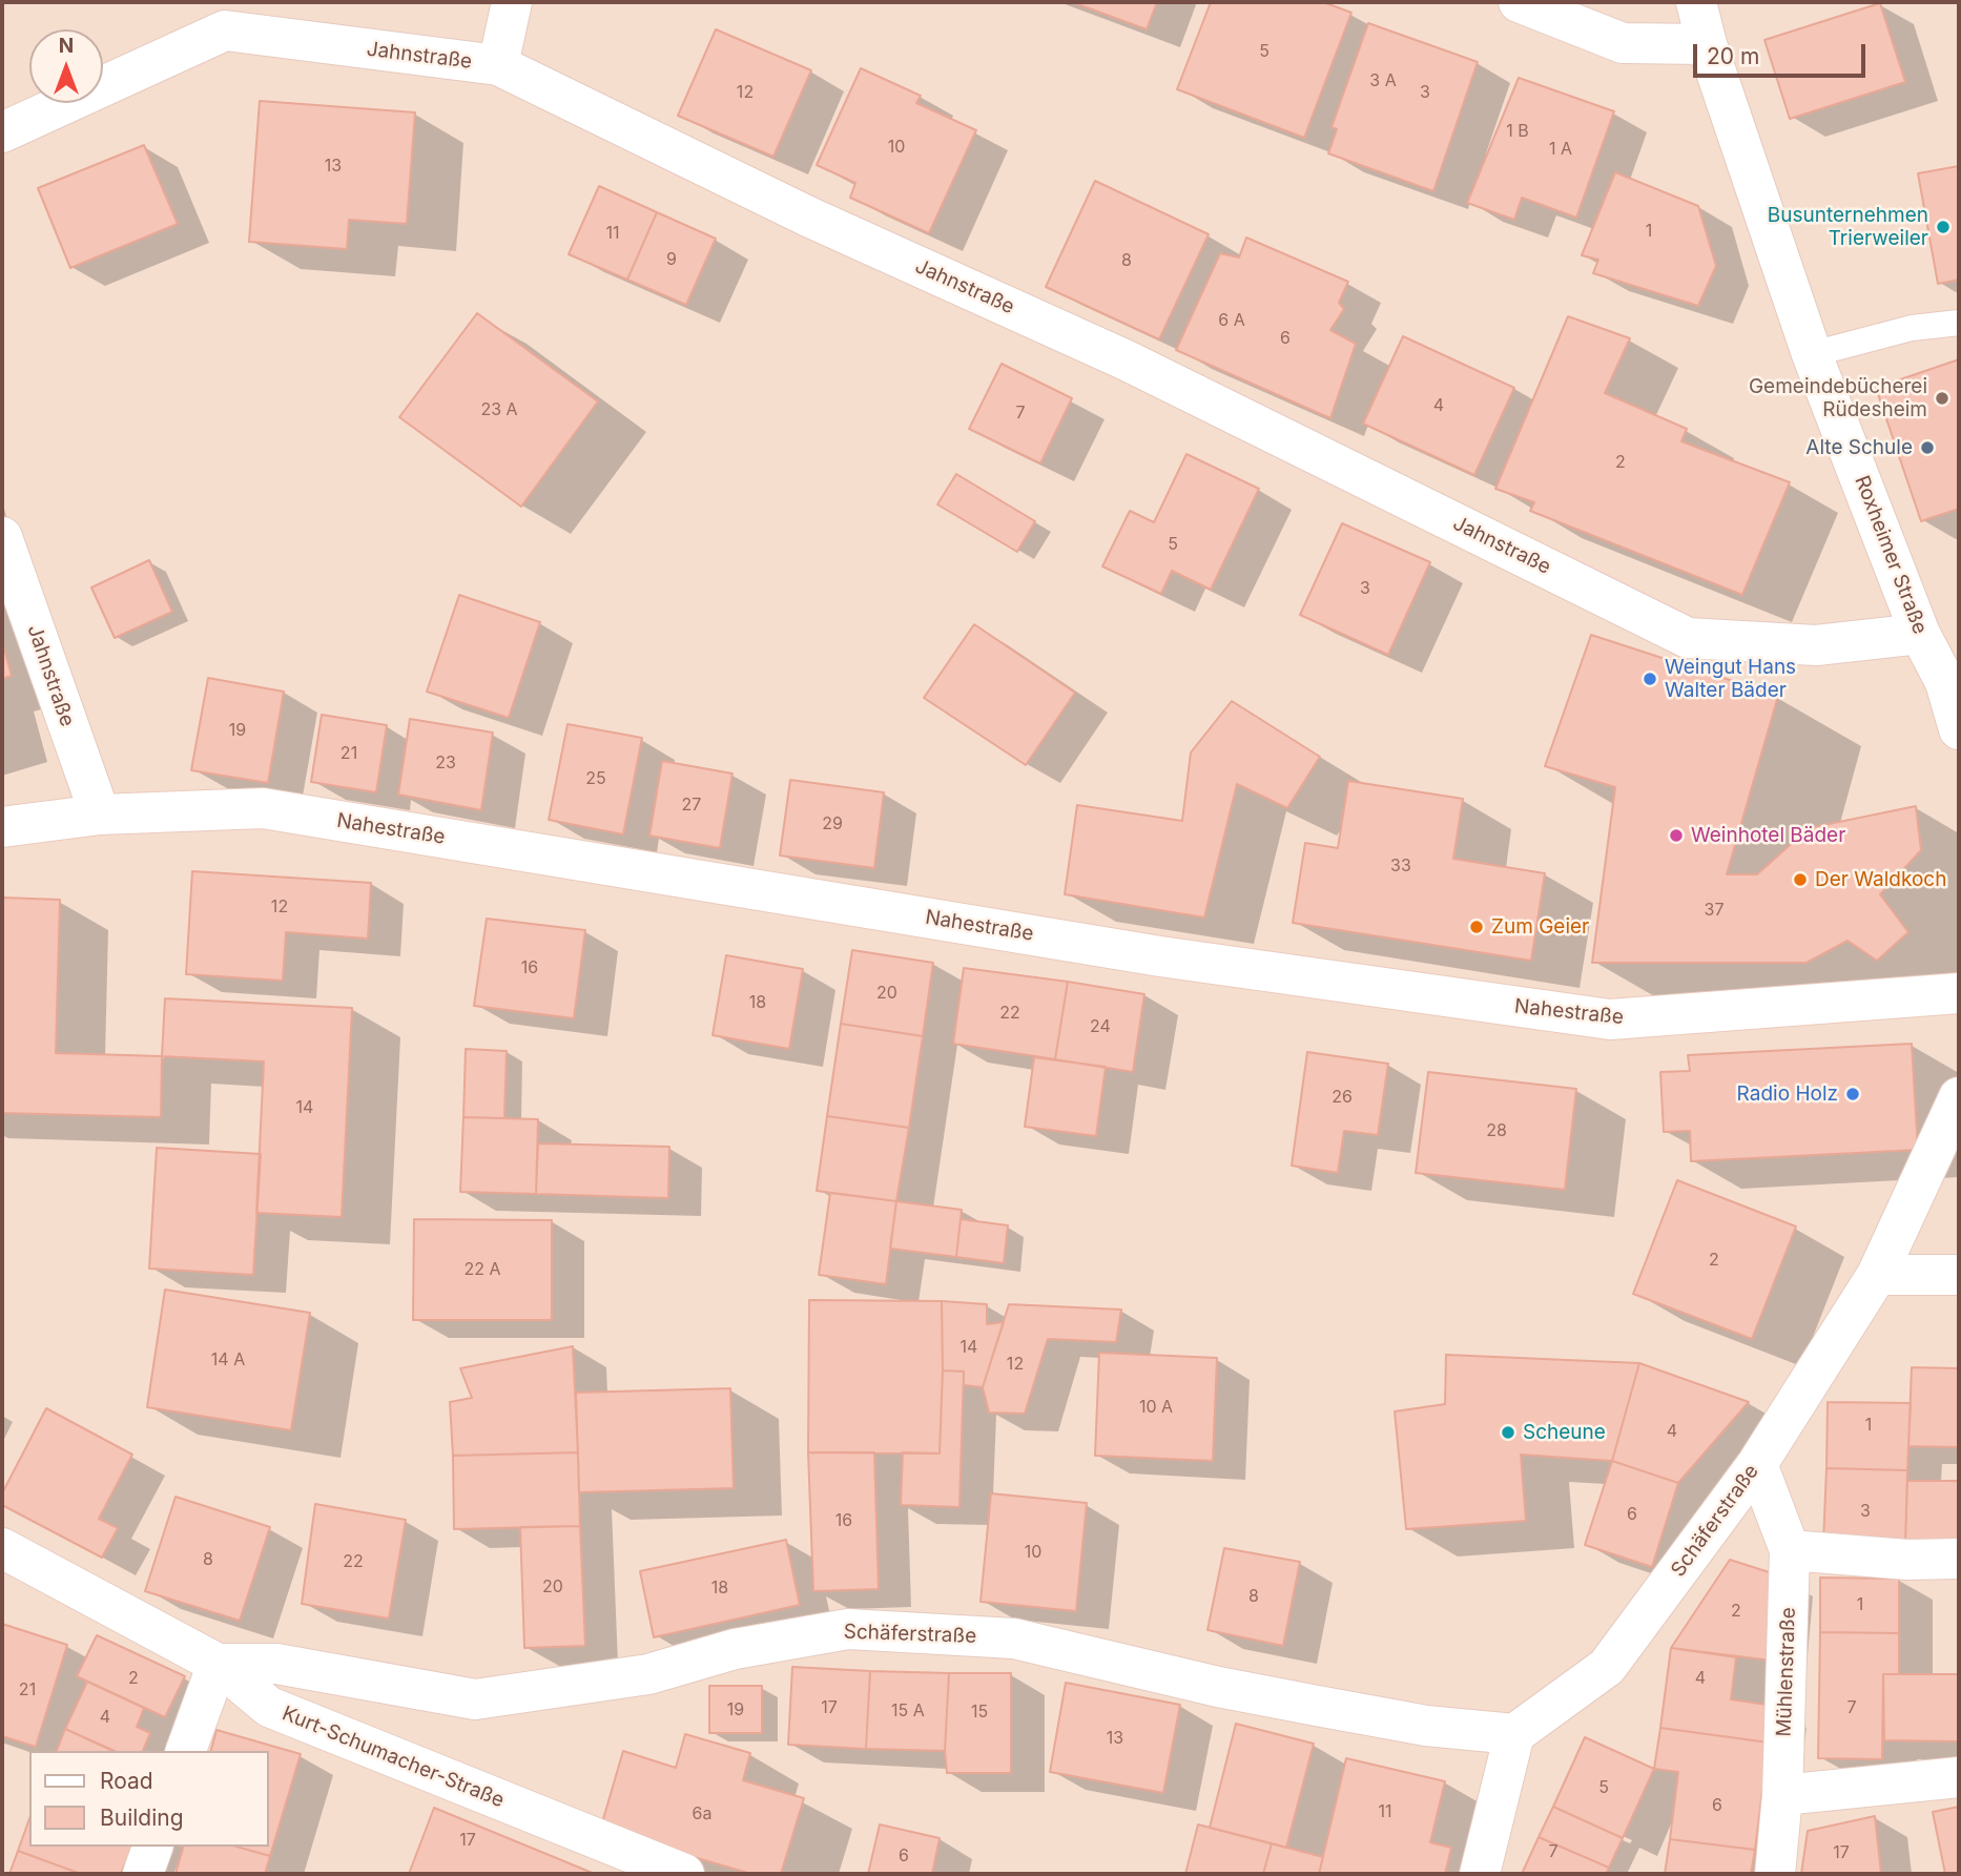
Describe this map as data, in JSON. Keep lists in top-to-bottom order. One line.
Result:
{"streets":{"street":["Jahnstraße","Roxheimer Straße","Nahestraße","Schäferstraße","Mühlenstraße","Kurt-Schumacher-Straße"]},"crossings":[["Jahnstraße","Roxheimer Straße"],["Jahnstraße","Nahestraße"],["Schäferstraße","Mühlenstraße"],["Schäferstraße","Kurt-Schumacher-Straße"]],"places":["Busunternehmen Trierweiler","Gemeindebücherei Rüdesheim","Alte Schule","Weingut Hans Walter Bäder","Weinhotel Bäder","Der Waldkoch","Zum Geier","Radio Holz","Scheune"],"house_numbers":["5","3 A","12","3","1 B","10","1 A","13","1","11","9","8","6 A","6","4","23 A","7","2","5","3","19","21","23","25","27","29","33","12","37","16","20","18","22","24","26","14","28","2","22 A","14","14 A","12","10 A","1","4","3","6","16","10","8","22","20","18","8","1","2","2","4","21","17","7","19","15 A","15","4","13","5","6","11","6a","17","7","17","6"],"legend":["Road","Building"],"scale_bar":"20 m","north":"top"}
